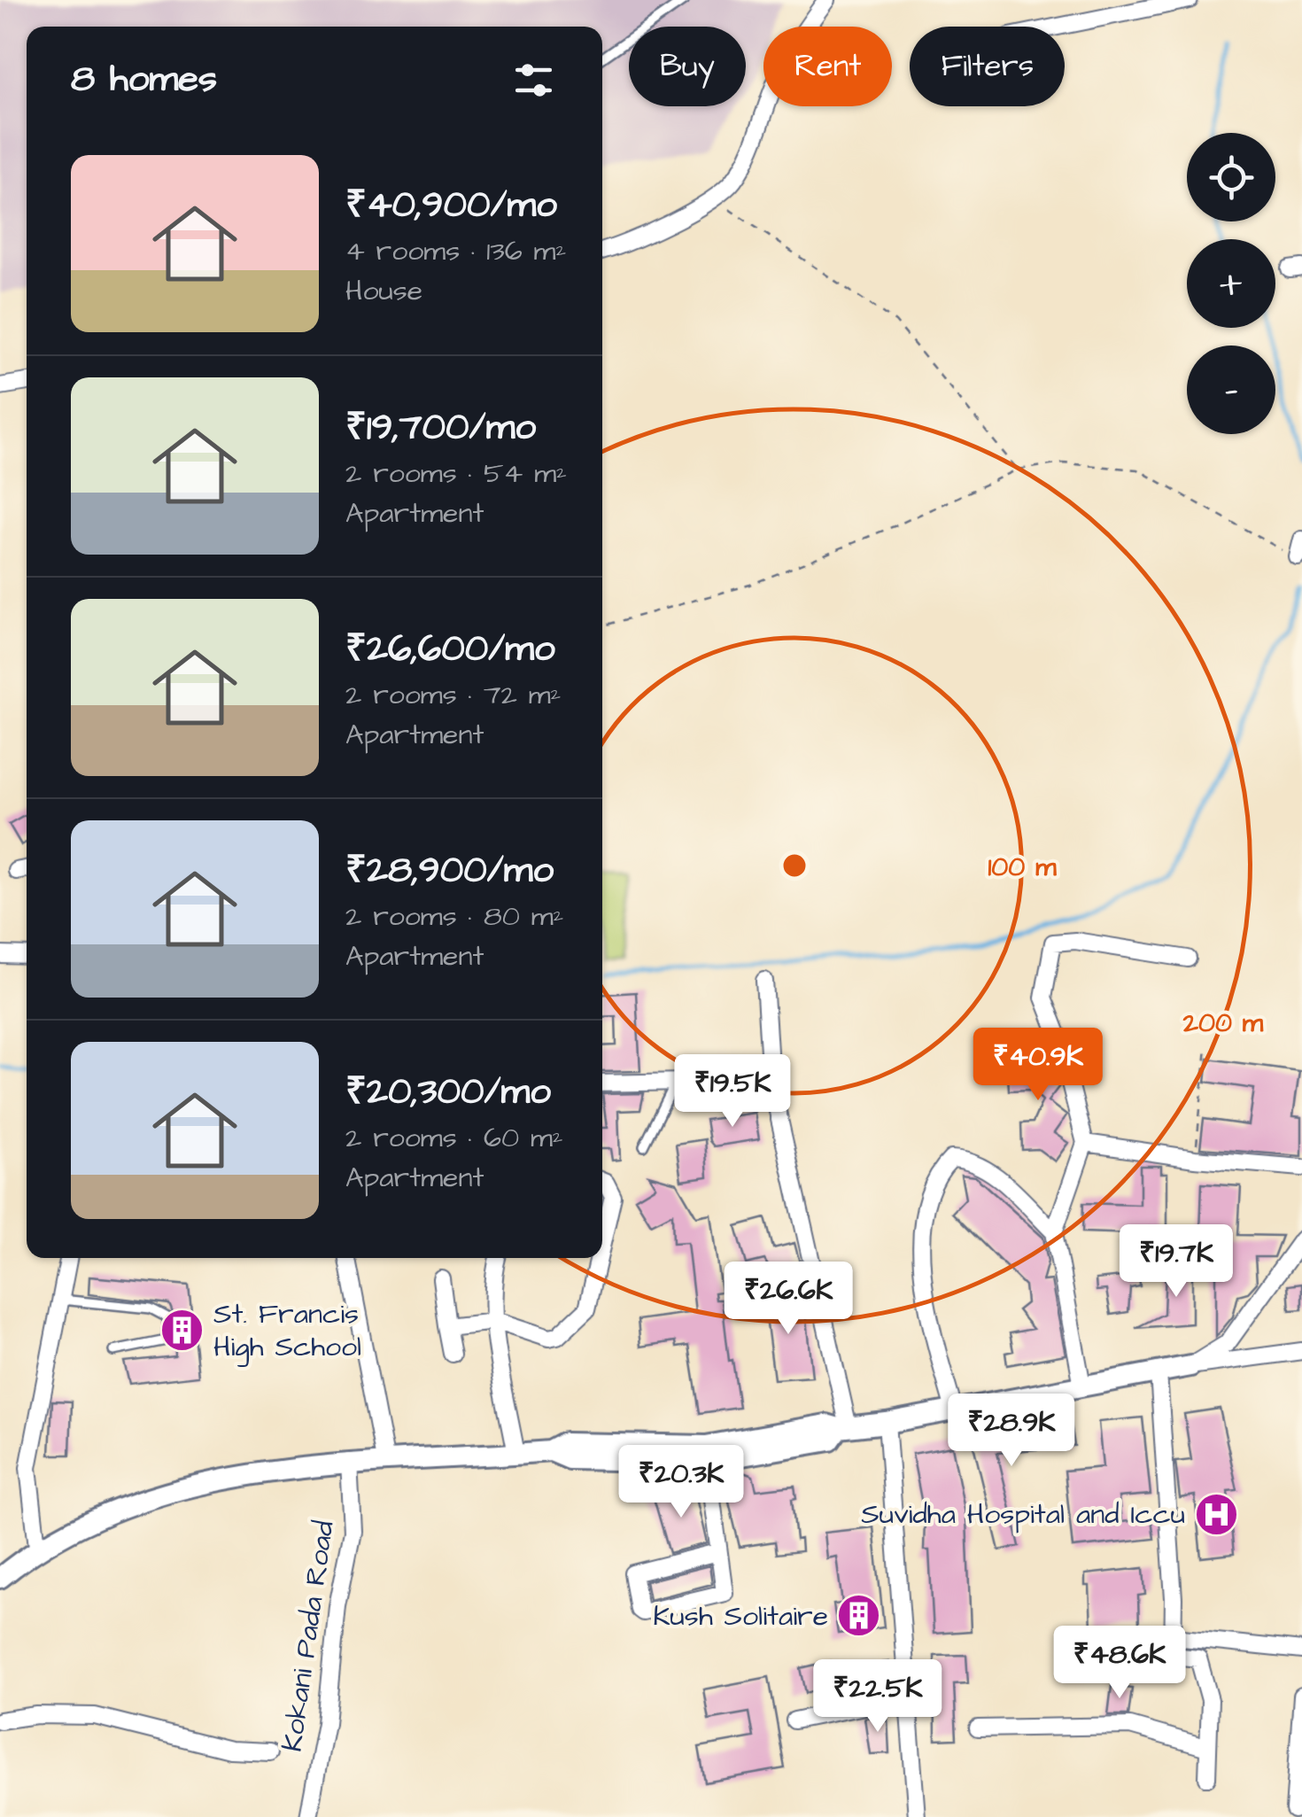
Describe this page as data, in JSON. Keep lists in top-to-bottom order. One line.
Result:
{"streets":{"street":["Kokani Pada Road"]},"places":{"building":["St. Francis High School","Kush Solitaire"],"hospital":["Suvidha Hospital and Iccu"]},"page":{"chip":["Buy","Rent","Filters"],"heading":"8 homes","map_buttons":["+","−"],"list":[{"name":"₹40,900/mo","note":"4 rooms · 136 m² · House"},{"name":"₹19,700/mo","note":"2 rooms · 54 m² · Apartment"},{"name":"₹26,600/mo","note":"2 rooms · 72 m² · Apartment"},{"name":"₹28,900/mo","note":"2 rooms · 80 m² · Apartment"},{"name":"₹20,300/mo","note":"2 rooms · 60 m² · Apartment"}],"price":["₹40.9K","₹19.5K","₹19.7K","₹26.6K","₹28.9K","₹20.3K","₹48.6K","₹22.5K"]},"rings":["100 m","200 m"]}
